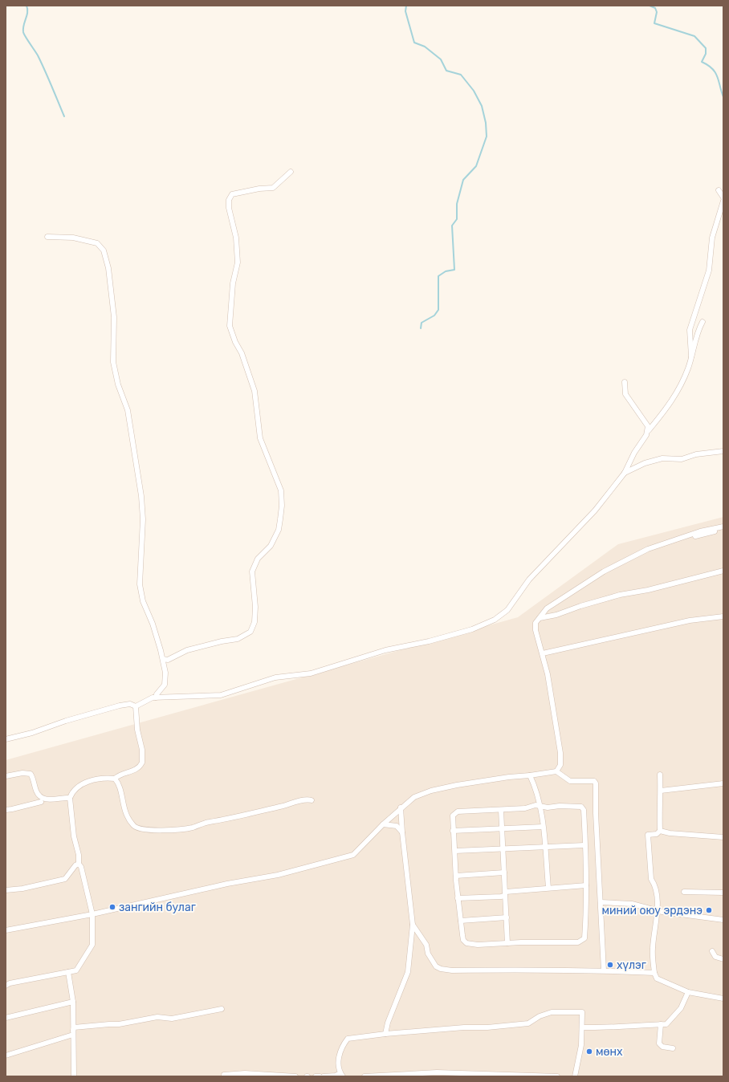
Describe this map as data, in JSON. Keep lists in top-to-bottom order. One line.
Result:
{"places":["зангийн булаг","миний оюу эрдэнэ","хүлэг","мөнх"]}
